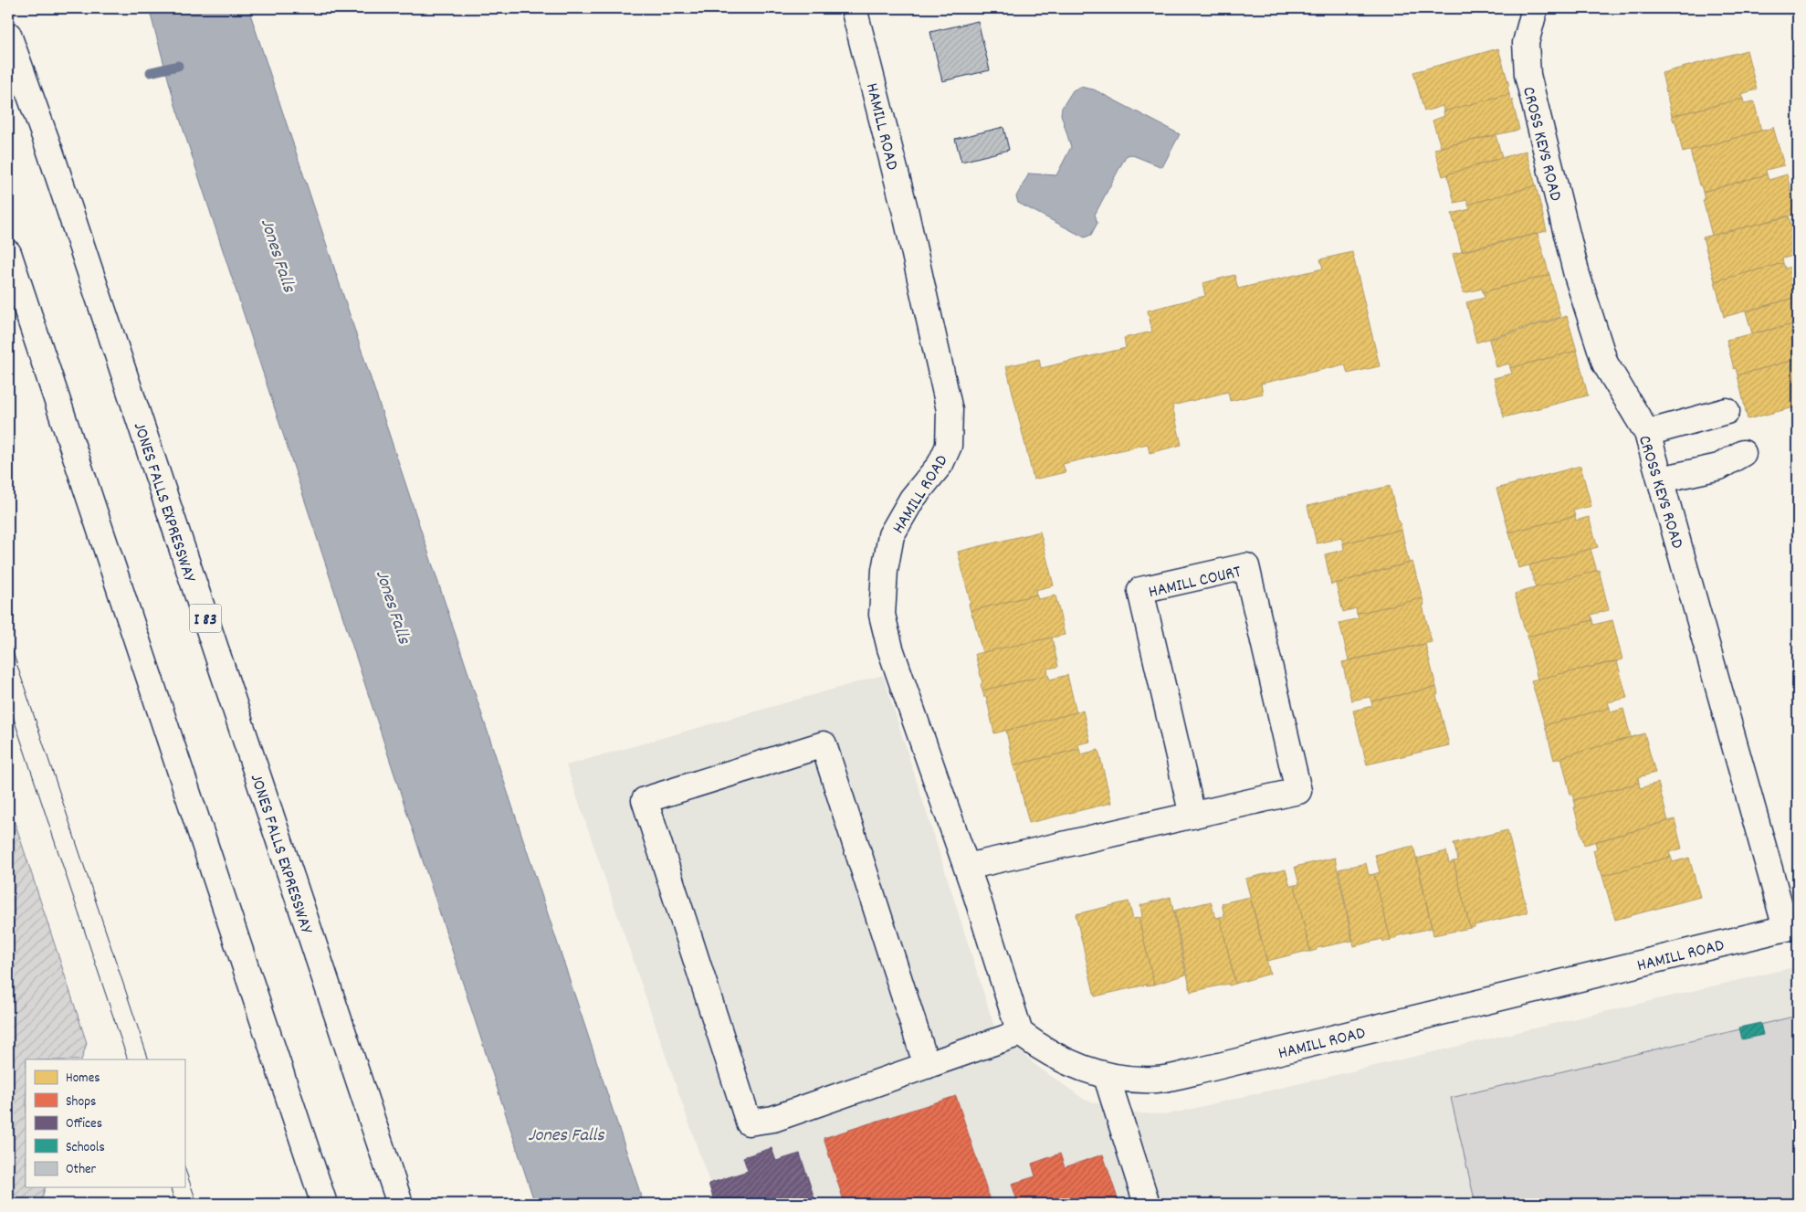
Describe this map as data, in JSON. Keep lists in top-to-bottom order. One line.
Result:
{"streets":{"main road":["HAMILL ROAD","CROSS KEYS ROAD","JONES FALLS EXPRESSWAY","HAMILL COURT","I 83"]},"crossings":[["HAMILL ROAD","CROSS KEYS ROAD"]],"water":["Jones Falls"],"legend":["Homes","Shops","Offices","Schools","Other"]}
